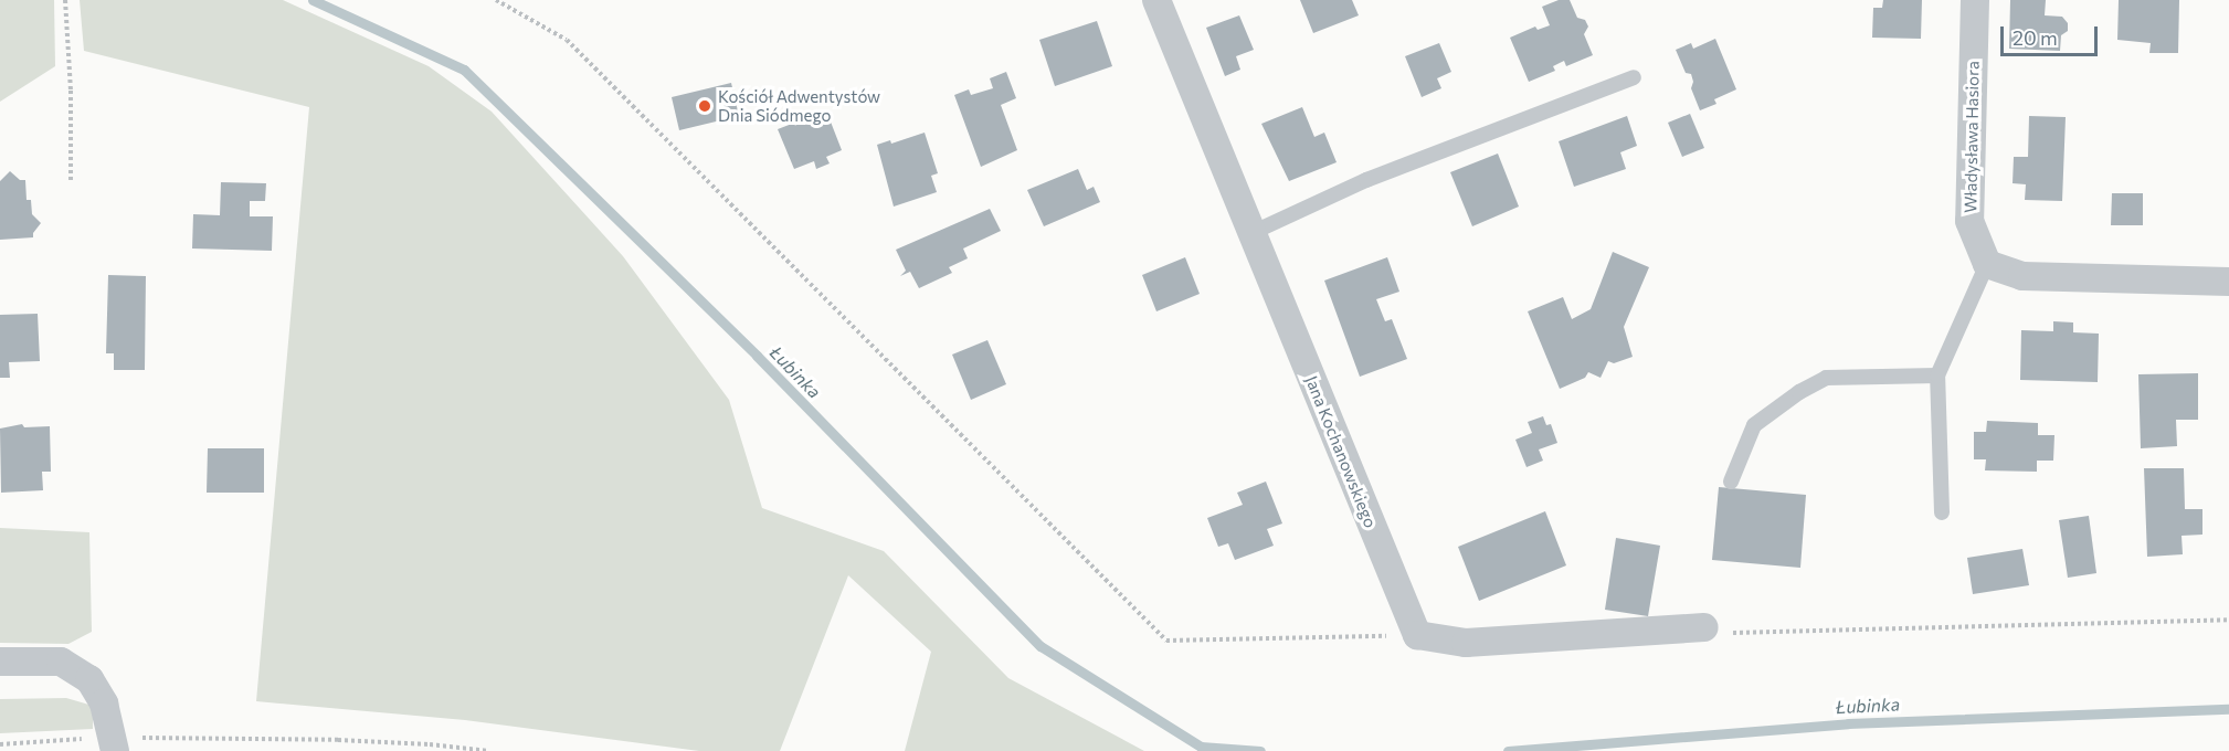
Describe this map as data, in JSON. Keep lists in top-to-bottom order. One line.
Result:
{"streets":{"street":["Władysława Hasiora","Jana Kochanowskiego"]},"water":["Łubinka"],"places":["Kościół Adwentystów Dnia Siódmego"],"scale_bar":"20 m"}
